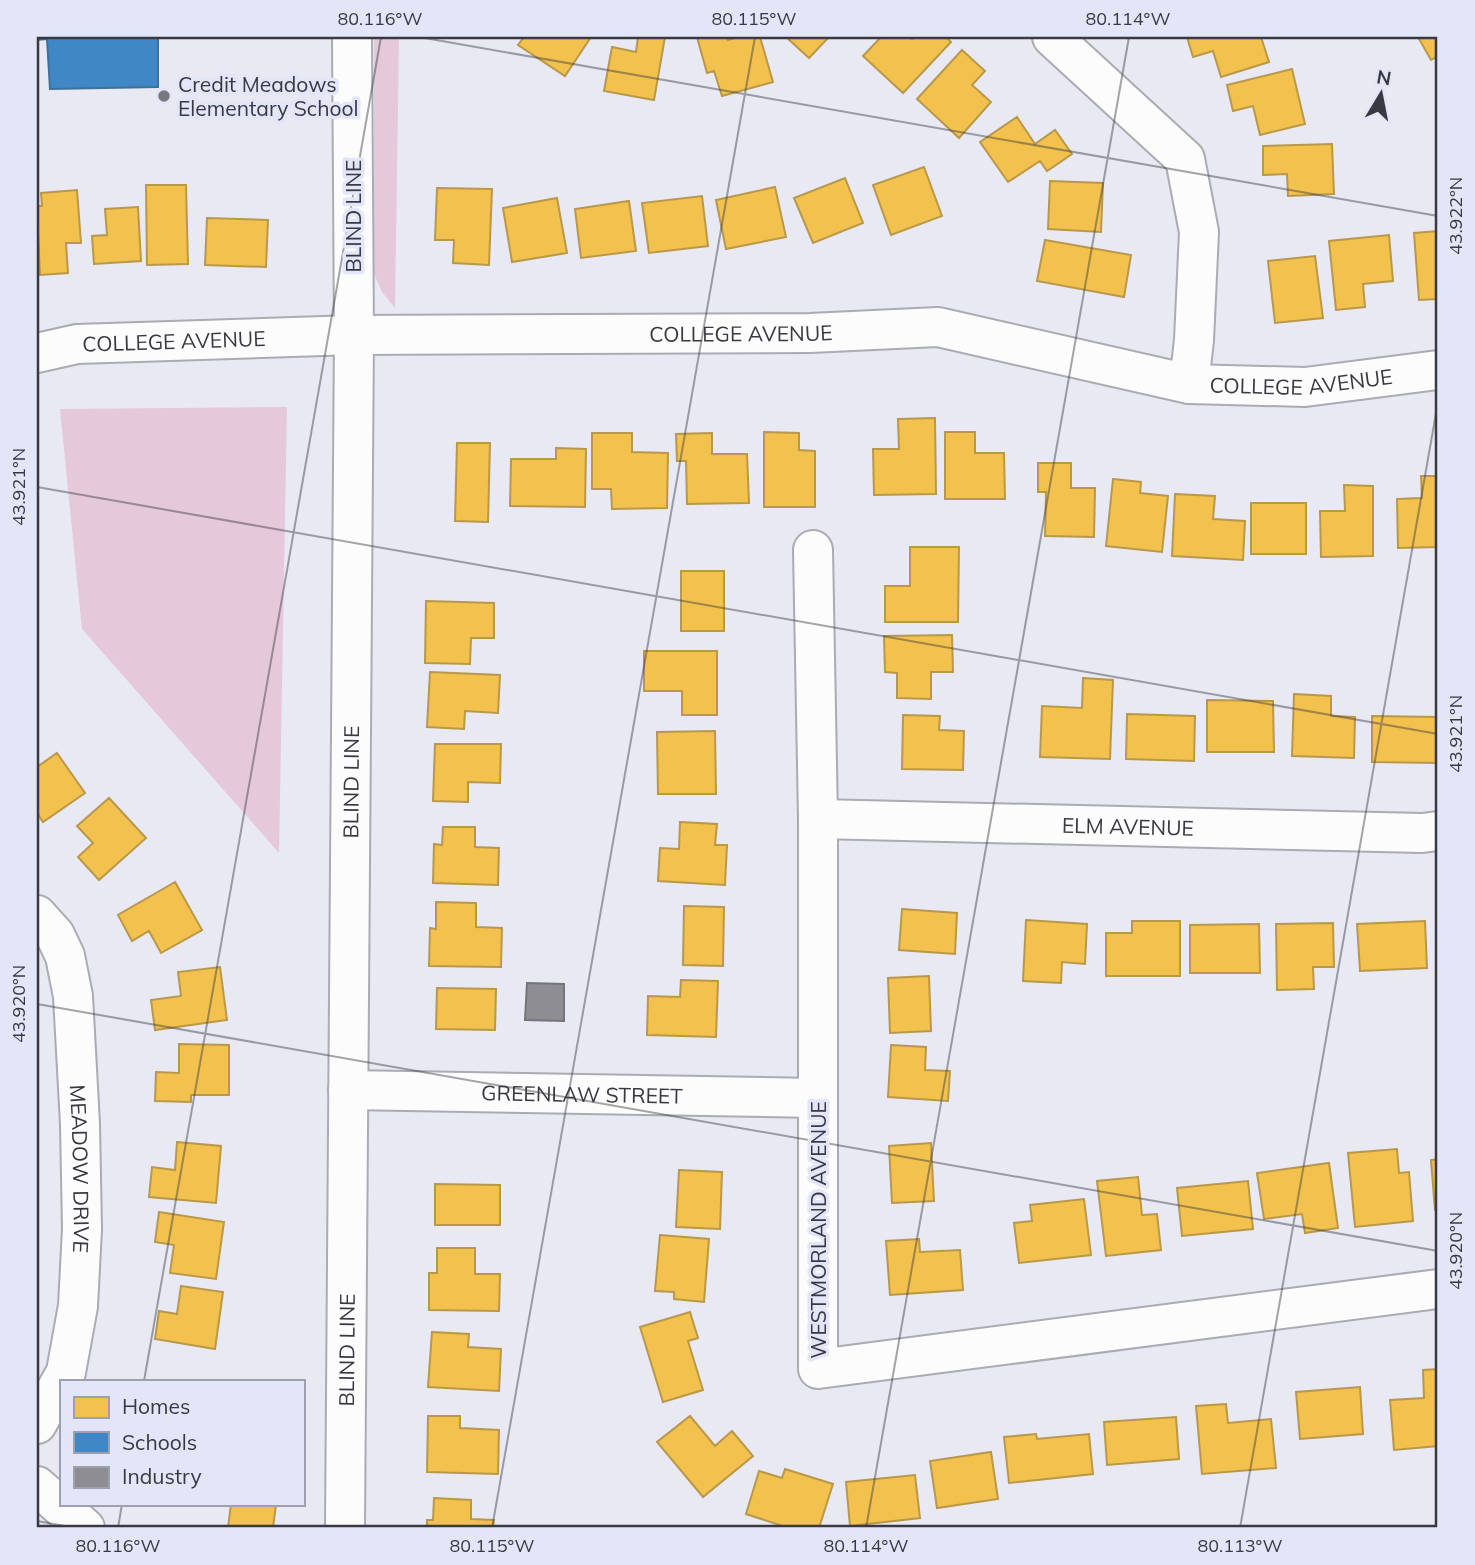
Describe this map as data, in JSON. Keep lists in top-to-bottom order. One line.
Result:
{"streets":{"street":["BLIND LINE","COLLEGE AVENUE","ELM AVENUE","GREENLAW STREET","MEADOW DRIVE","WESTMORLAND AVENUE"]},"crossings":[["BLIND LINE","COLLEGE AVENUE"],["BLIND LINE","GREENLAW STREET"],["ELM AVENUE","WESTMORLAND AVENUE"],["GREENLAW STREET","WESTMORLAND AVENUE"]],"places":["Credit Meadows Elementary School"],"legend":["Homes","Schools","Industry"],"north":"top","coordinates":["80.116°W","80.115°W","80.114°W","43.922°N","43.921°N","43.920°N","80.113°W"]}
